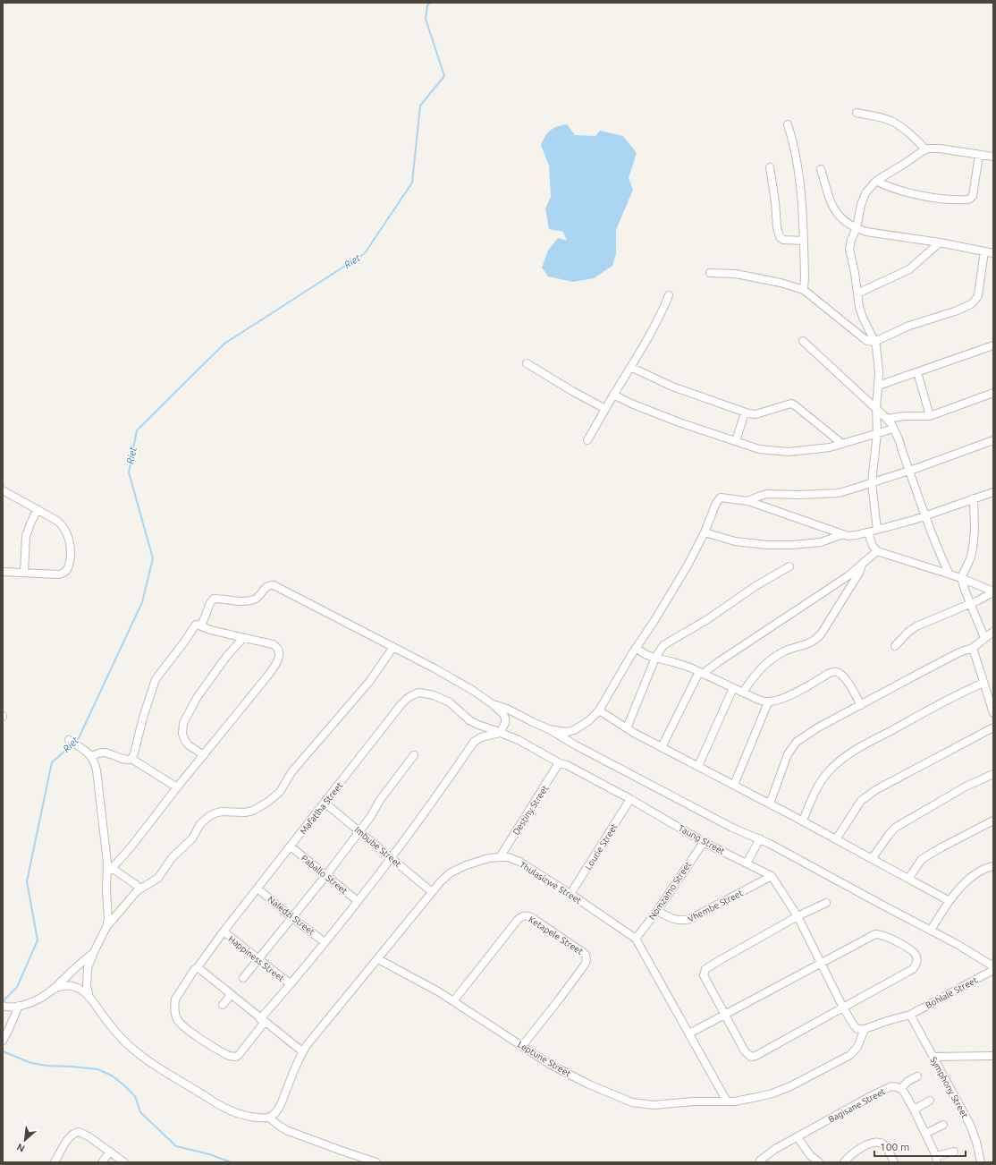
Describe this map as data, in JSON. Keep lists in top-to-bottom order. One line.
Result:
{"streets":{"street":["Mafatlha Street","Destiny Street","Taung Street","Imbube Street","Lourie Street","Paballo Street","Thulasizwe Street","Nomzamo Street","Vhembe Street","Naledzi Street","Ketapele Street","Happiness Street","Bohlale Street","Leptune Street","Symphony Street","Bagisane Street"]},"crossings":[["Mafatlha Street","Taung Street"],["Mafatlha Street","Imbube Street"],["Mafatlha Street","Paballo Street"],["Mafatlha Street","Naledzi Street"],["Mafatlha Street","Happiness Street"],["Destiny Street","Taung Street"],["Destiny Street","Thulasizwe Street"],["Taung Street","Lourie Street"],["Taung Street","Nomzamo Street"],["Taung Street","Vhembe Street"],["Imbube Street","Thulasizwe Street"],["Lourie Street","Thulasizwe Street"],["Thulasizwe Street","Nomzamo Street"],["Thulasizwe Street","Leptune Street"],["Nomzamo Street","Vhembe Street"],["Naledzi Street","Happiness Street"],["Ketapele Street","Leptune Street"],["Bohlale Street","Leptune Street"],["Bohlale Street","Symphony Street"]],"water":["Riet"],"scale_bar":"100 m","north":"bottom left"}
